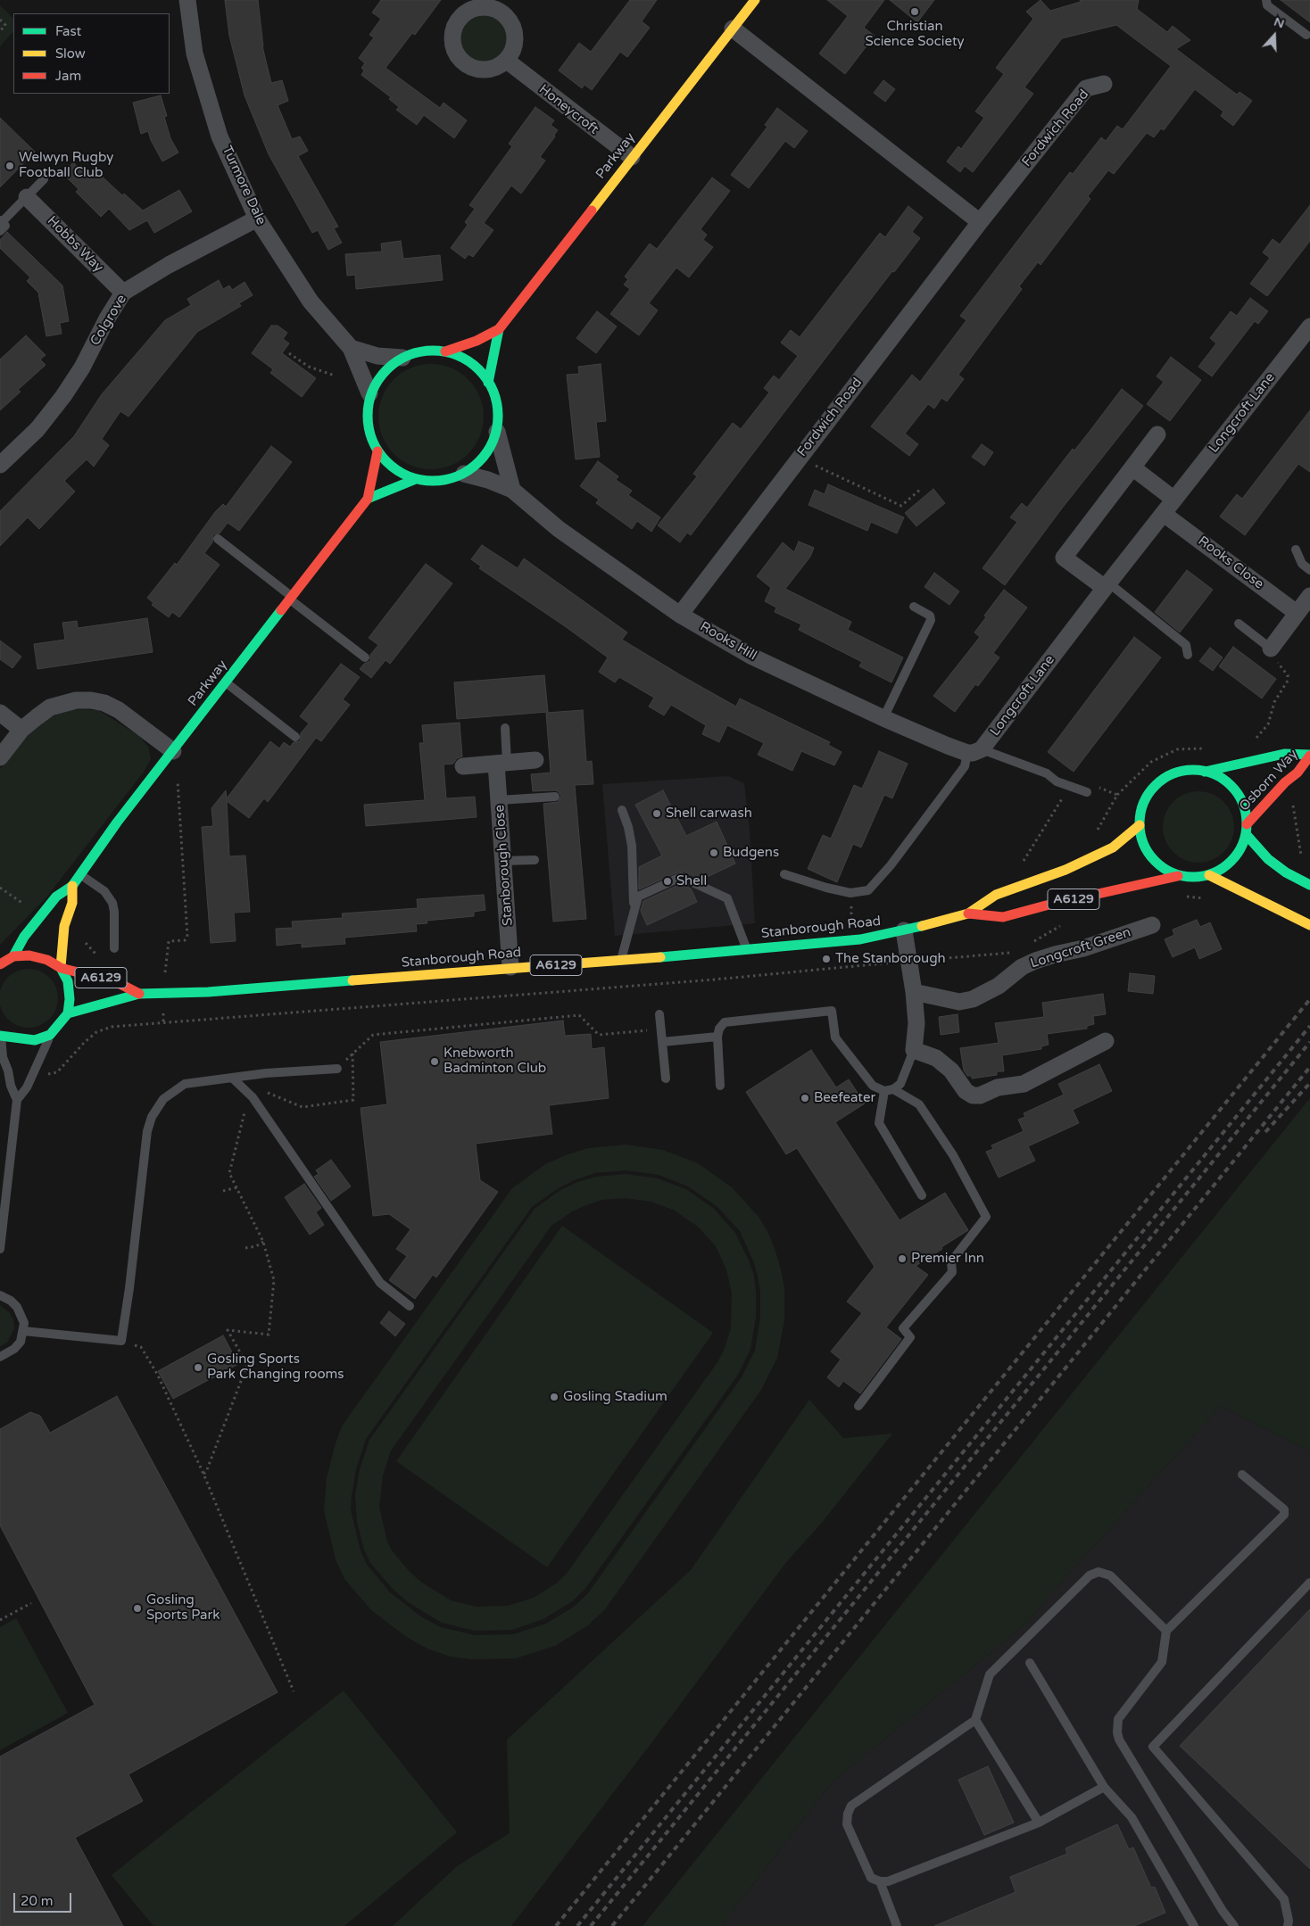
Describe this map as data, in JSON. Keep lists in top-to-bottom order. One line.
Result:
{"streets":{"main road":["Parkway","Osborn Way","A6129","Stanborough Road"],"street":["Honeycroft","Fordwich Road","Turmore Dale","Hobbs Way","Colgrove","Longcroft Lane","Rooks Close","Rooks Hill","Stanborough Close","Longcroft Green"]},"crossings":[["Honeycroft","Parkway"],["Fordwich Road","Rooks Hill"],["Parkway","Turmore Dale"],["Parkway","Rooks Hill"],["Parkway","Stanborough Road"],["Turmore Dale","Colgrove"],["Turmore Dale","Rooks Hill"],["Hobbs Way","Colgrove"],["Longcroft Lane","Rooks Close"],["Longcroft Lane","Rooks Hill"],["Osborn Way","Stanborough Road"],["Stanborough Close","Stanborough Road"]],"places":["Christian Science Society","Welwyn Rugby Football Club","Shell carwash","Budgens","Shell","The Stanborough","Knebworth Badminton Club","Beefeater","Premier Inn","Gosling Sports Park Changing rooms","Gosling Stadium","Gosling Sports Park"],"legend":["Fast","Slow","Jam"],"scale_bar":"20 m","north":"top"}
